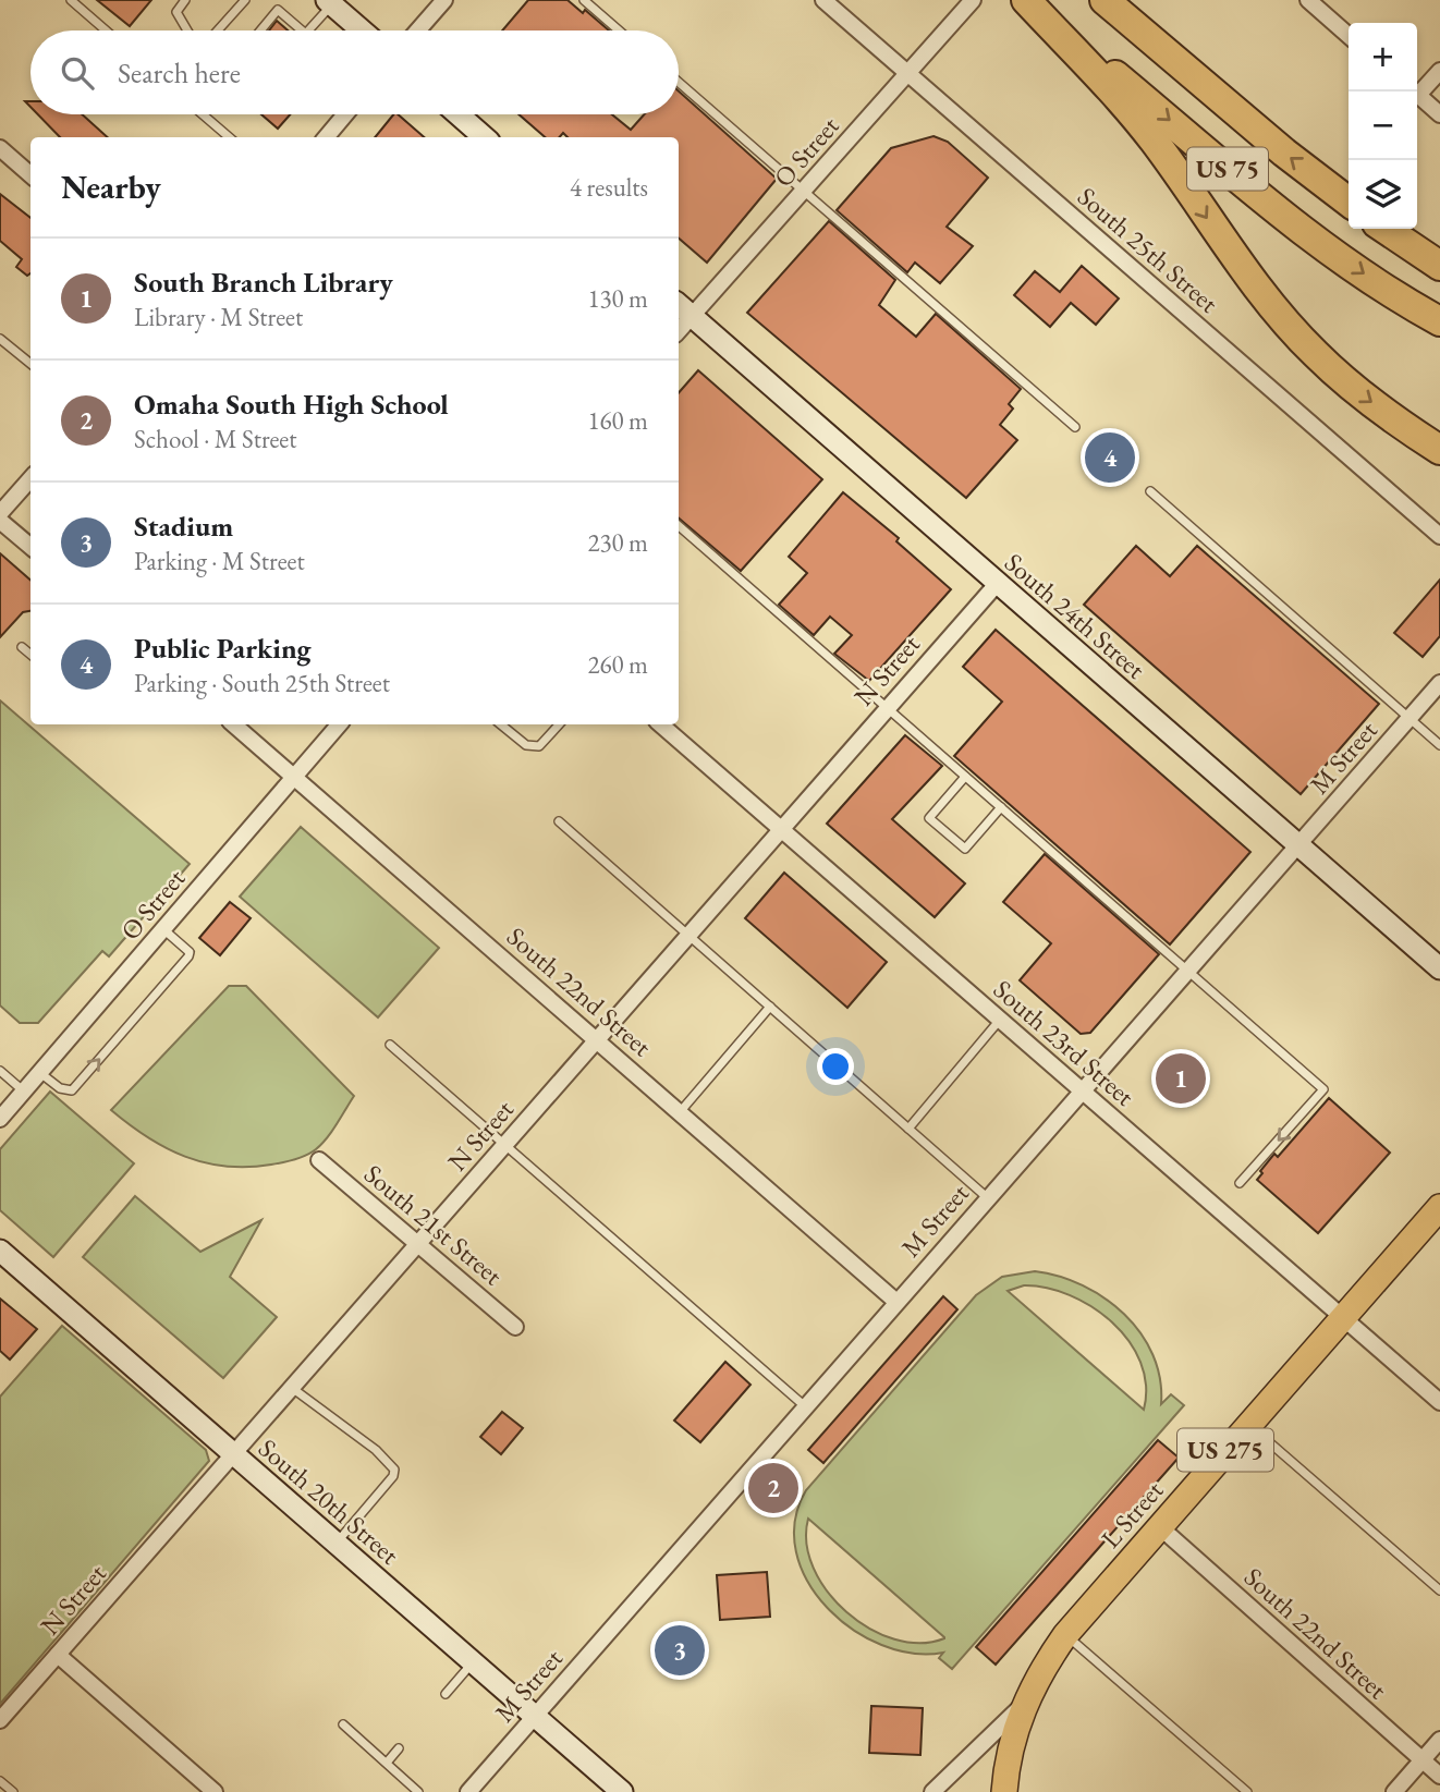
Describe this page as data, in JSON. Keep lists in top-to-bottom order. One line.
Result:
{"streets":{"highway":["US 75"],"main road":["South 24th Street","US 275","South 20th Street","L Street"],"street":["O Street","South 25th Street","N Street","M Street","South 22nd Street","South 23rd Street","South 21st Street"]},"crossings":[["O Street","South 25th Street"],["O Street","South 24th Street"],["O Street","South 22nd Street"],["South 24th Street","N Street"],["South 24th Street","M Street"],["N Street","South 22nd Street"],["N Street","South 23rd Street"],["N Street","South 21st Street"],["N Street","South 20th Street"],["M Street","South 22nd Street"],["M Street","South 23rd Street"],["M Street","South 20th Street"],["South 22nd Street","L Street"],["South 23rd Street","L Street"],["US 275","L Street"]],"page":{"map_buttons":["+","−"],"search":"Search here","heading":["Nearby","4 results"],"list":[{"mark":"1","name":"South Branch Library","note":"Library · M Street","value":"130 m"},{"mark":"2","name":"Omaha South High School","note":"School · M Street","value":"160 m"},{"mark":"3","name":"Stadium","note":"Parking · M Street","value":"230 m"},{"mark":"4","name":"Public Parking","note":"Parking · South 25th Street","value":"260 m"}],"pins":["4","1","2","3"]}}
